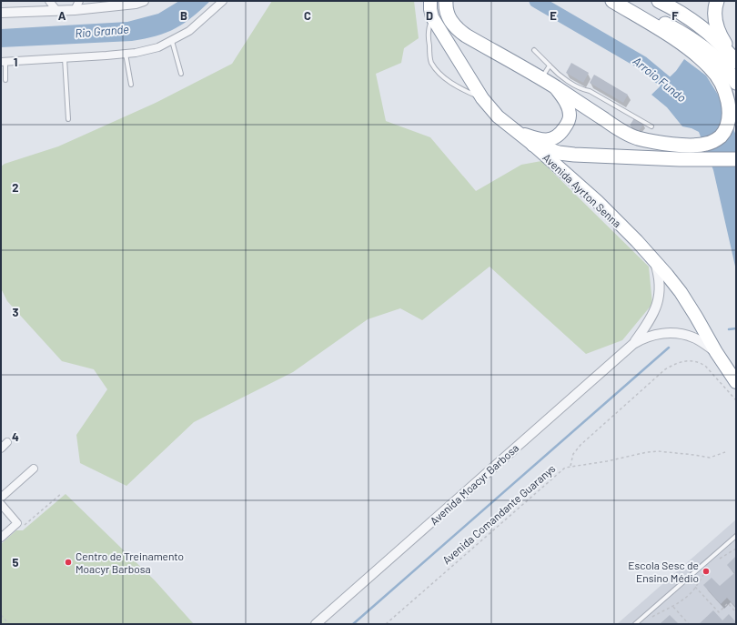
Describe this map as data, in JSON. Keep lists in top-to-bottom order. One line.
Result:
{"streets":{"highway":["Avenida Ayrton Senna"],"street":["Avenida Moacyr Barbosa"],"path":["Avenida Comandante Guaranys"]},"crossings":[["Avenida Ayrton Senna","Avenida Moacyr Barbosa"]],"water":["Rio Grande","Arroio Fundo"],"places":["Centro de Treinamento Moacyr Barbosa","Escola Sesc de Ensino Médio"],"grid":{"columns":["A","B","C","D","E","F"],"rows":["1","2","3","4","5"]}}
